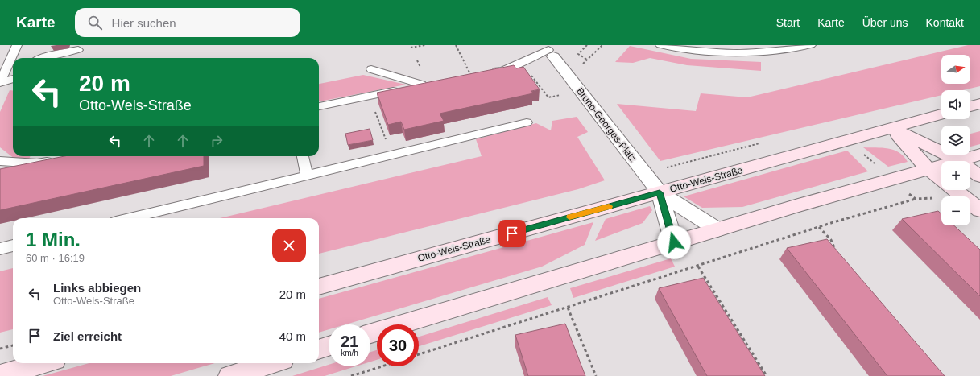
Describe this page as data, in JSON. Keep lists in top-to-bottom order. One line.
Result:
{"streets":{"main road":["Otto-Wels-Straße"],"street":["Bruno-Georges-Platz"]},"crossings":[["Bruno-Georges-Platz","Otto-Wels-Straße"]],"north":"right","page":{"header":"Karte","search":"Hier suchen","nav":["Start","Karte","Über uns","Kontakt"],"map_buttons":["+","−"],"turn":["20 m","Otto-Wels-Straße"],"heading":["1 Min.","60 m · 16:19"],"list":[{"name":"Links abbiegen","note":"Otto-Wels-Straße","value":"20 m"},{"name":"Ziel erreicht","value":"40 m"}],"speed":"21 km/h","limit":"30"}}
